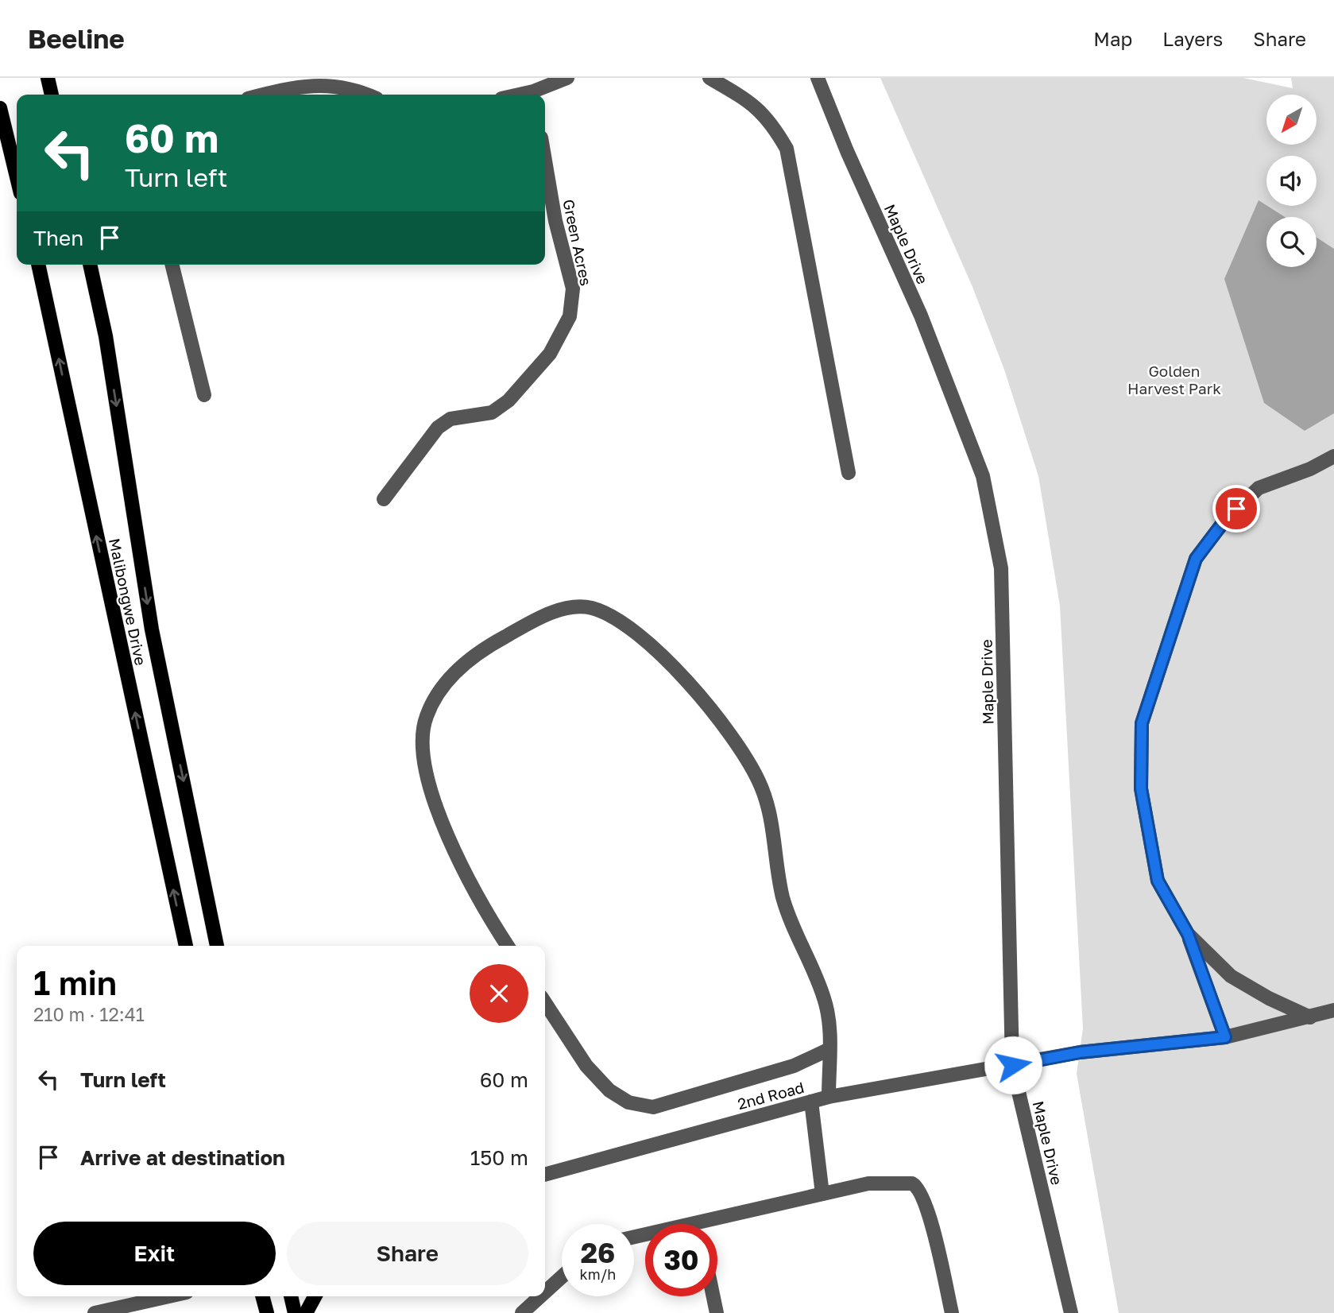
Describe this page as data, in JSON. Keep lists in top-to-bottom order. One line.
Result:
{"streets":{"main road":["Malibongwe Drive"],"street":["Green Acres","Maple Drive","2nd Road"]},"crossings":[["Maple Drive","2nd Road"]],"parks":["Golden Harvest Park"],"north":"bottom left","page":{"header":"Beeline","nav":["Map","Layers","Share"],"turn":["60 m","Turn left"],"then":"Then","heading":["1 min","210 m · 12:41"],"list":[{"name":"Turn left","value":"60 m"},{"name":"Arrive at destination","value":"150 m"}],"buttons":["Exit","Share"],"speed":"26 km/h","limit":"30"}}
